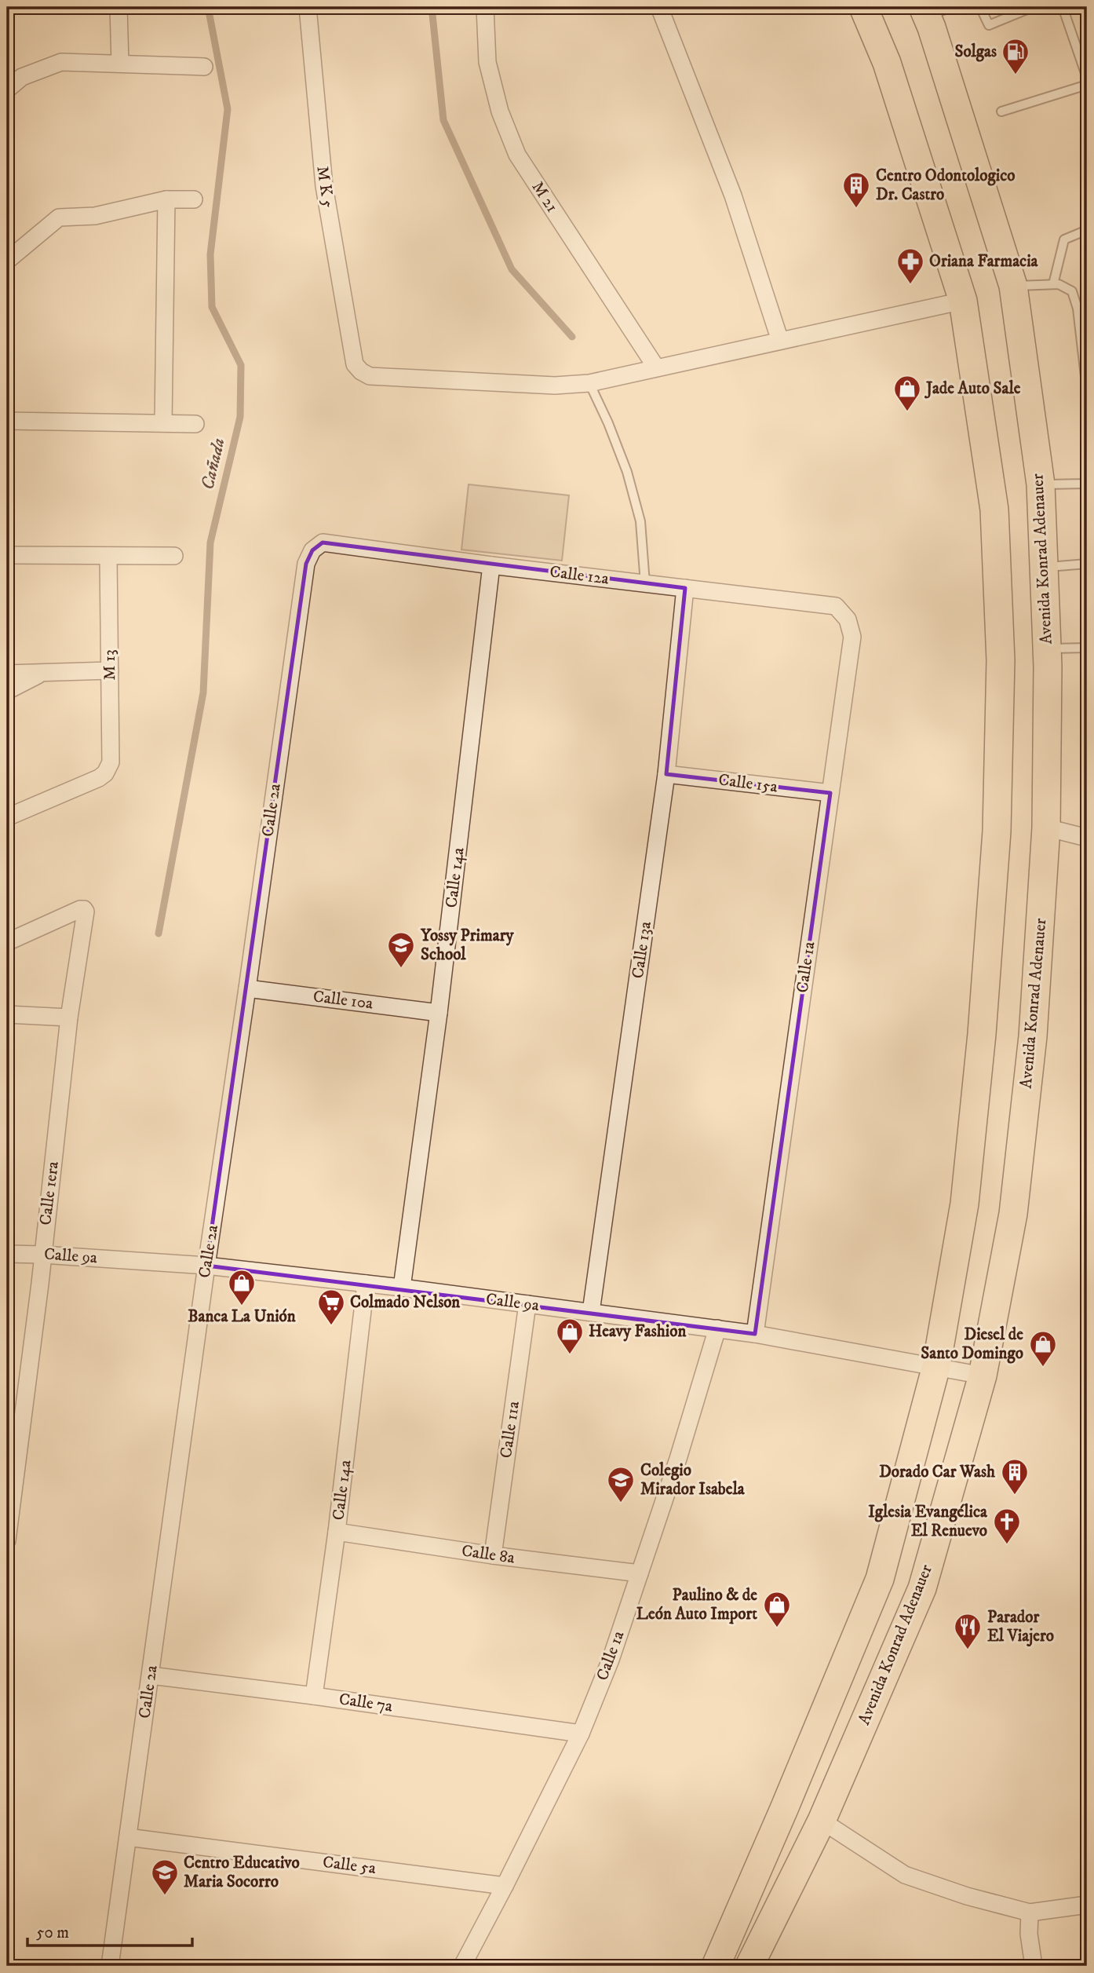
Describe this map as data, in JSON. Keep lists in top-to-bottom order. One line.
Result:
{"streets":{"main road":["Avenida Konrad Adenauer"],"street":["M K 5","M 21","Calle 12a","M 13","Calle 15a","Calle 2a","Calle 14a","Calle 13a","Calle 1a","Calle 10a","Calle 1era","Calle 9a","Calle 11a","Calle 8a","Calle 7a","Calle 5a"]},"crossings":[["Avenida Konrad Adenauer","Calle 9a"],["Calle 12a","Calle 2a"],["Calle 12a","Calle 14a"],["Calle 12a","Calle 13a"],["Calle 12a","Calle 1a"],["Calle 15a","Calle 13a"],["Calle 15a","Calle 1a"],["Calle 2a","Calle 10a"],["Calle 2a","Calle 9a"],["Calle 2a","Calle 7a"],["Calle 2a","Calle 5a"],["Calle 14a","Calle 10a"],["Calle 14a","Calle 9a"],["Calle 14a","Calle 8a"],["Calle 14a","Calle 7a"],["Calle 13a","Calle 9a"],["Calle 1a","Calle 9a"],["Calle 1a","Calle 8a"],["Calle 1a","Calle 7a"],["Calle 1a","Calle 5a"],["Calle 1era","Calle 9a"],["Calle 9a","Calle 11a"],["Calle 11a","Calle 8a"]],"water":["Cañada"],"places":{"fuel station":["Solgas"],"building":["Centro Odontologico Dr. Castro","Dorado Car Wash"],"pharmacy":["Oriana Farmacia"],"shop":["Jade Auto Sale","Banca La Unión","Heavy Fashion","Diesel de Santo Domingo","Paulino & de León Auto Import"],"school or university":["Yossy Primary School","Colegio Mirador Isabela","Centro Educativo Maria Socorro"],"supermarket":["Colmado Nelson"],"church":["Iglesia Evangélica El Renuevo"],"restaurant":["Parador El Viajero"]},"scale_bar":"50 m"}
